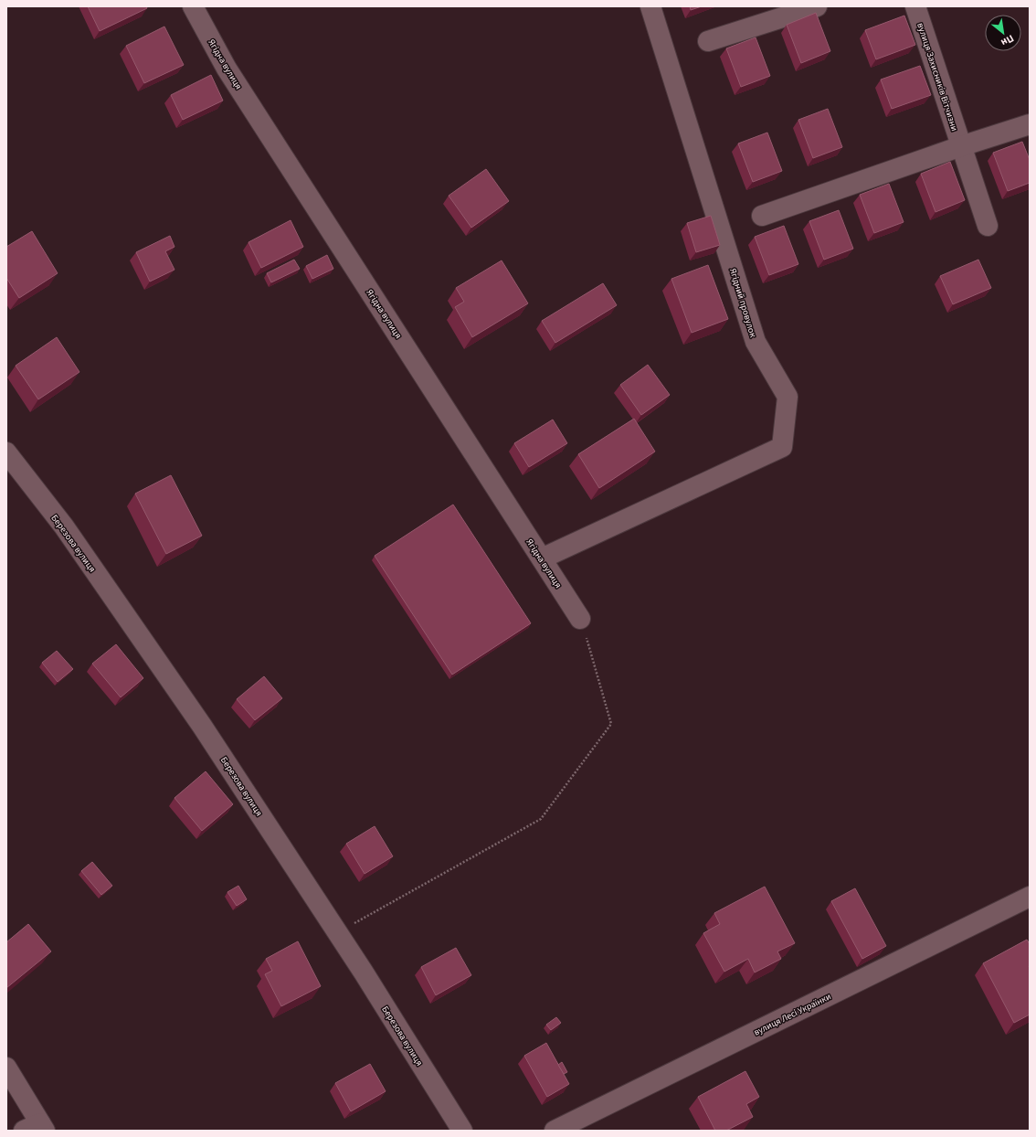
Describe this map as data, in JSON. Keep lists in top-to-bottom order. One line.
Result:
{"streets":{"street":["Ягідна вулиця","вулиця Захисників Вітчизни","Ягідний провулок","Березова вулиця","вулиця Лесі Українки"]},"crossings":[["Ягідна вулиця","Ягідний провулок"]],"north":"bottom right"}
